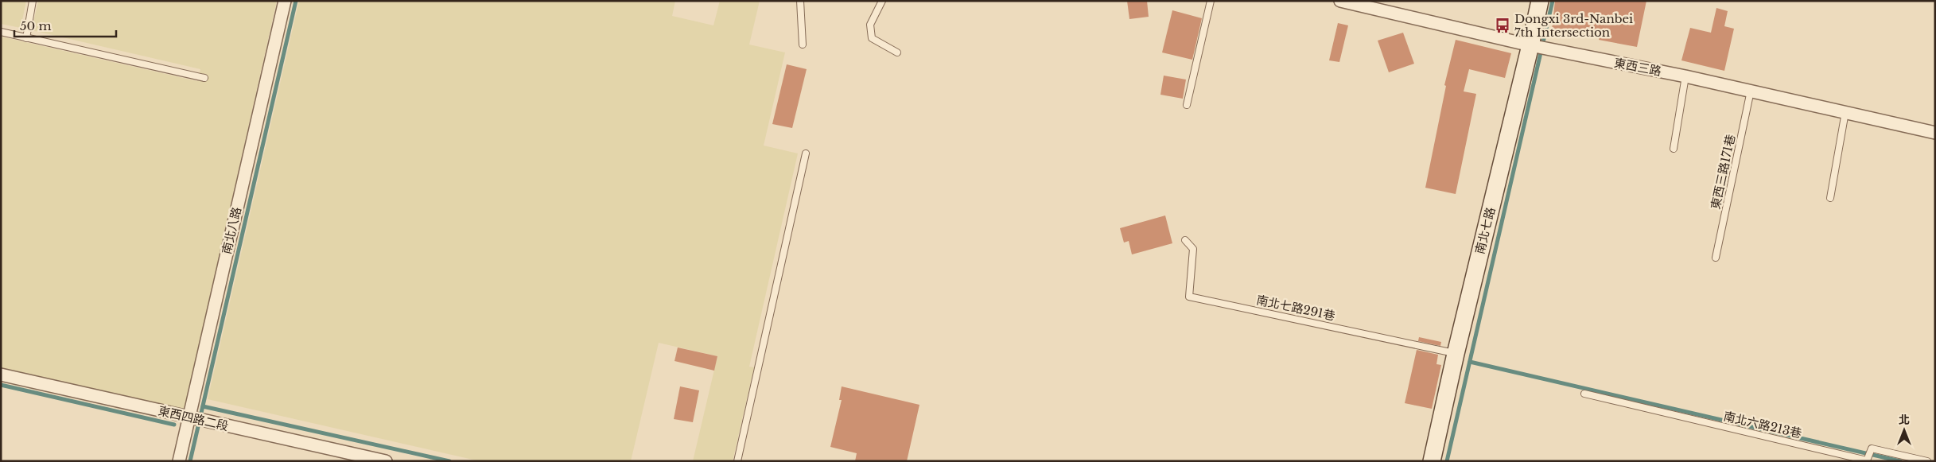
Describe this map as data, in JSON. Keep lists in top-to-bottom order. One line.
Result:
{"streets":{"street":["東西三路","南北八路","南北七路","東西四路二段"],"lane":["東西三路171巷","南北七路291巷","南北六路213巷"]},"crossings":[["東西三路","東西三路171巷"],["東西三路","南北七路"],["南北八路","東西四路二段"],["南北七路","南北七路291巷"]],"places":{"bus stop":["Dongxi 3rd-Nanbei 7th Intersection"]},"scale_bar":"50 m","north":"top"}
